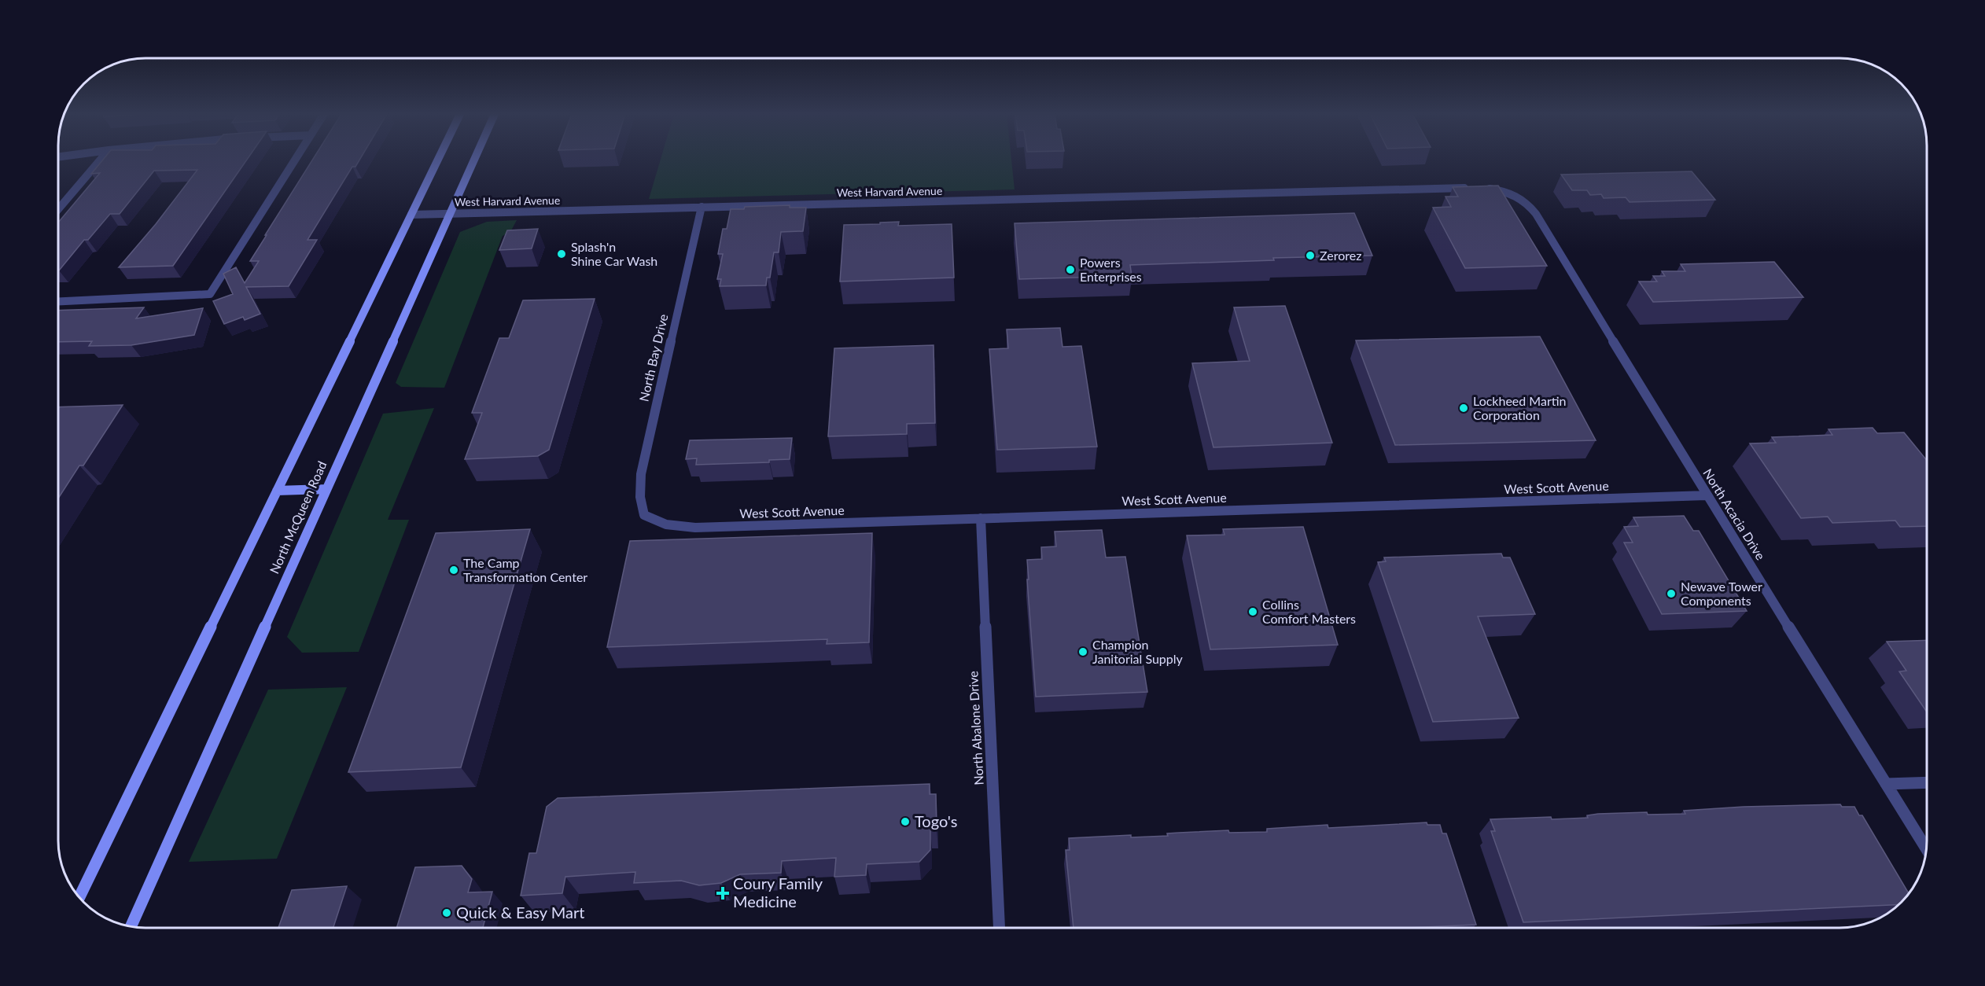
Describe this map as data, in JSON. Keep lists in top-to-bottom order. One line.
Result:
{"streets":{"main road":["North McQueen Road"],"street":["West Harvard Avenue","North Bay Drive","West Scott Avenue","North Acacia Drive","North Abalone Drive"]},"crossings":[["West Harvard Avenue","North Bay Drive"],["West Harvard Avenue","North McQueen Road"],["North Bay Drive","West Scott Avenue"],["West Scott Avenue","North Acacia Drive"],["West Scott Avenue","North Abalone Drive"]],"places":{"other":["Splash'n Shine Car Wash","Zerorez","Powers Enterprises","Lockheed Martin Corporation","The Camp Transformation Center","Newave Tower Components","Collins Comfort Masters","Champion Janitorial Supply","Togo's","Quick & Easy Mart"],"health":["Coury Family Medicine"]}}
